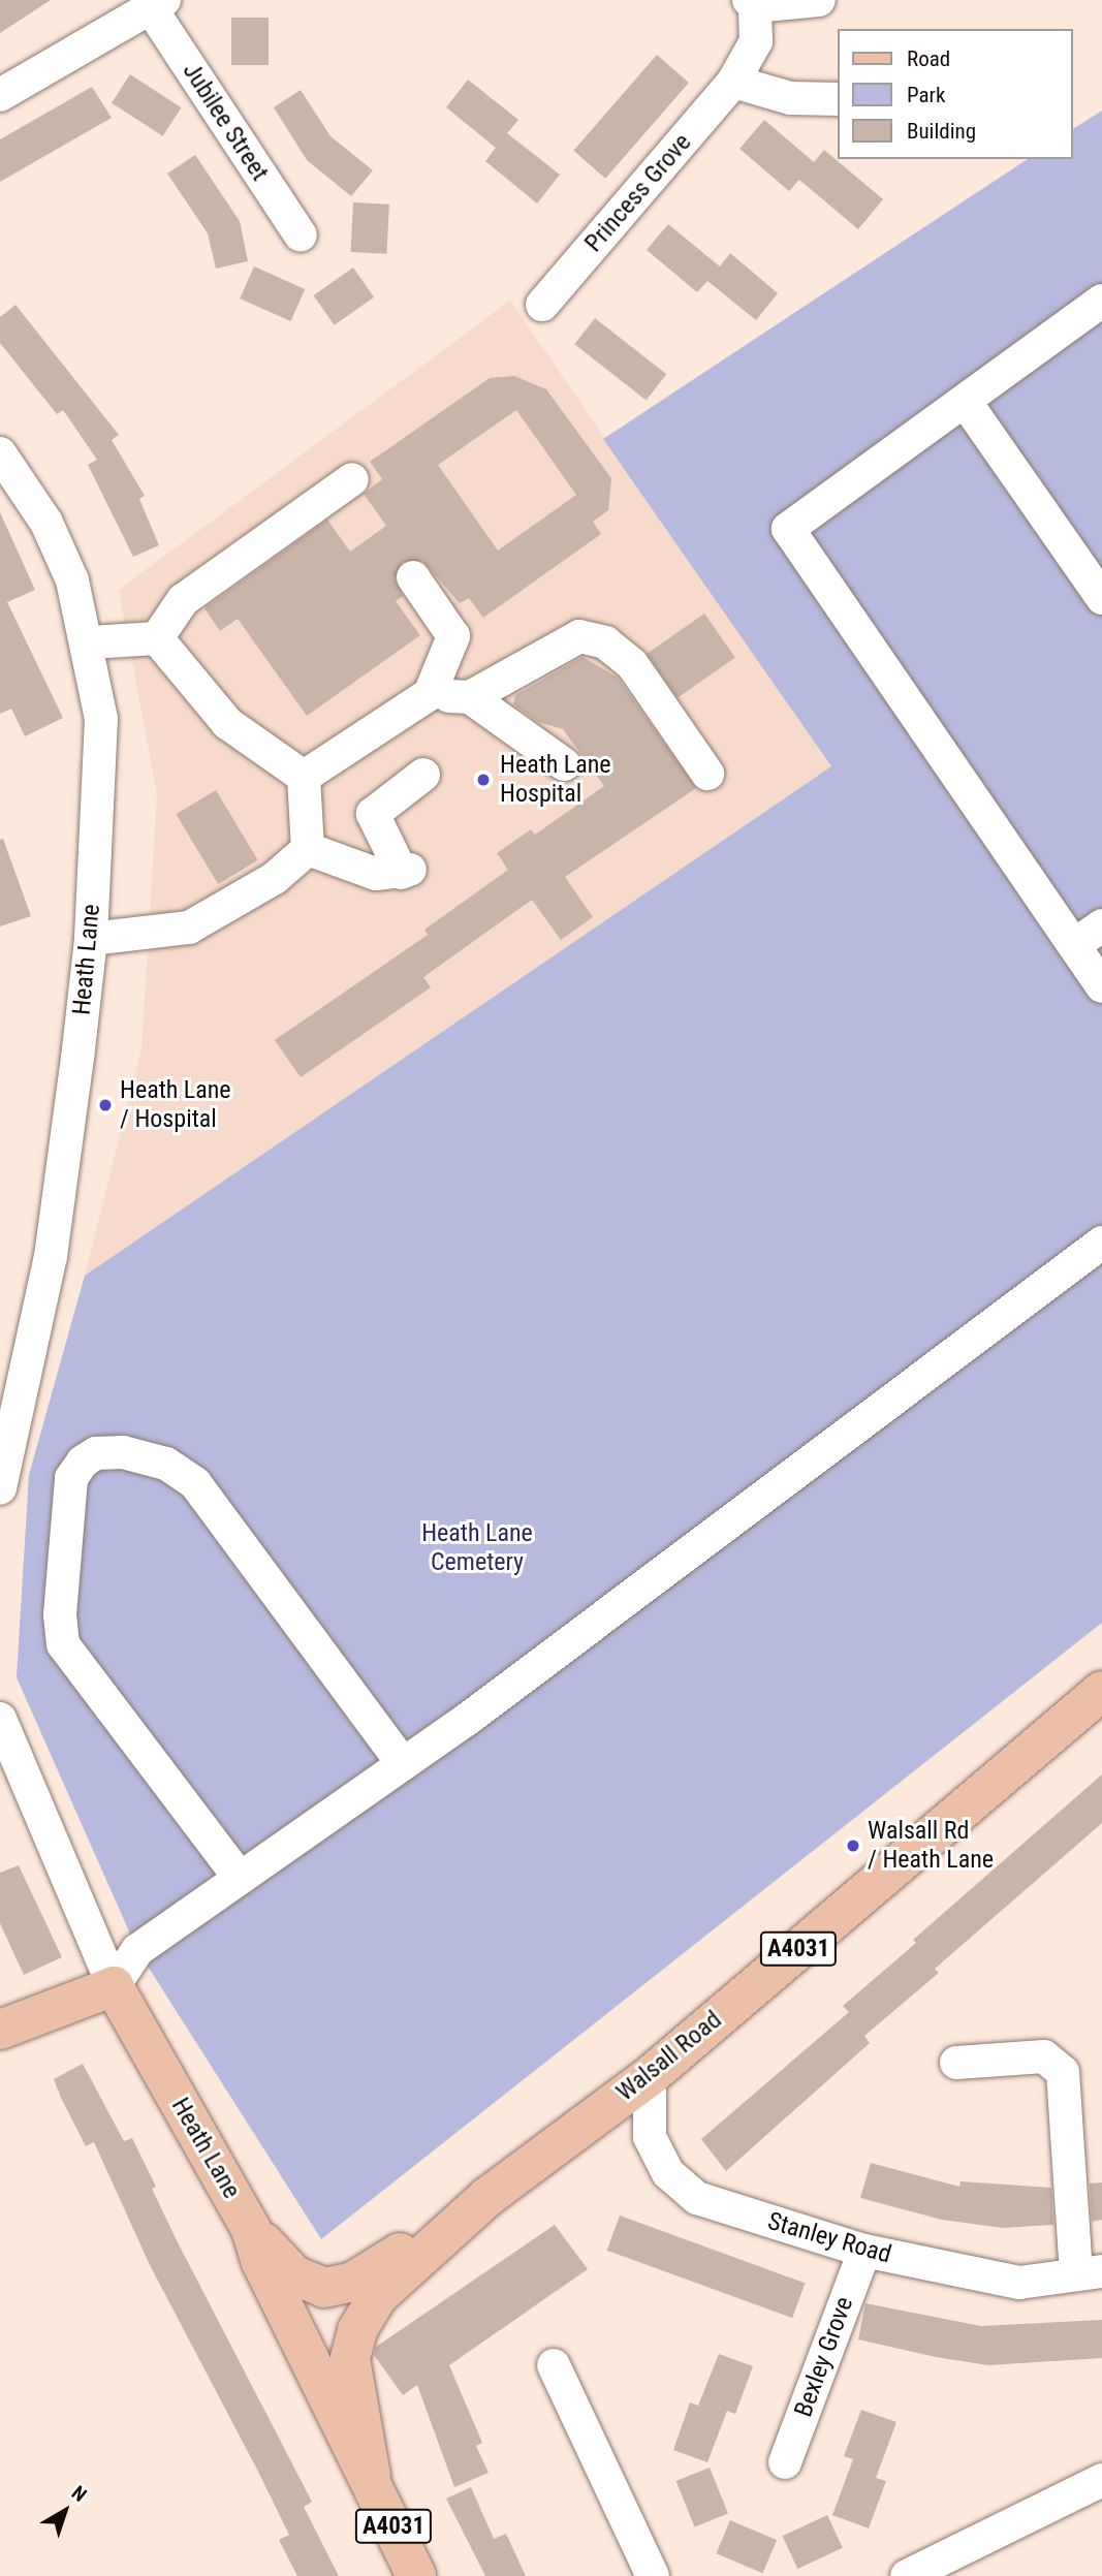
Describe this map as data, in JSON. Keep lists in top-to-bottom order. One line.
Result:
{"streets":{"main road":["Heath Lane","A4031","Walsall Road"],"street":["Jubilee Street","Princess Grove","Stanley Road","Bexley Grove"]},"crossings":[["Heath Lane","Walsall Road"],["Walsall Road","Stanley Road"],["Stanley Road","Bexley Grove"]],"parks":["Heath Lane Cemetery"],"places":["Heath Lane Hospital","Heath Lane / Hospital","Walsall Rd / Heath Lane"],"legend":["Road","Park","Building"],"north":"top right"}
